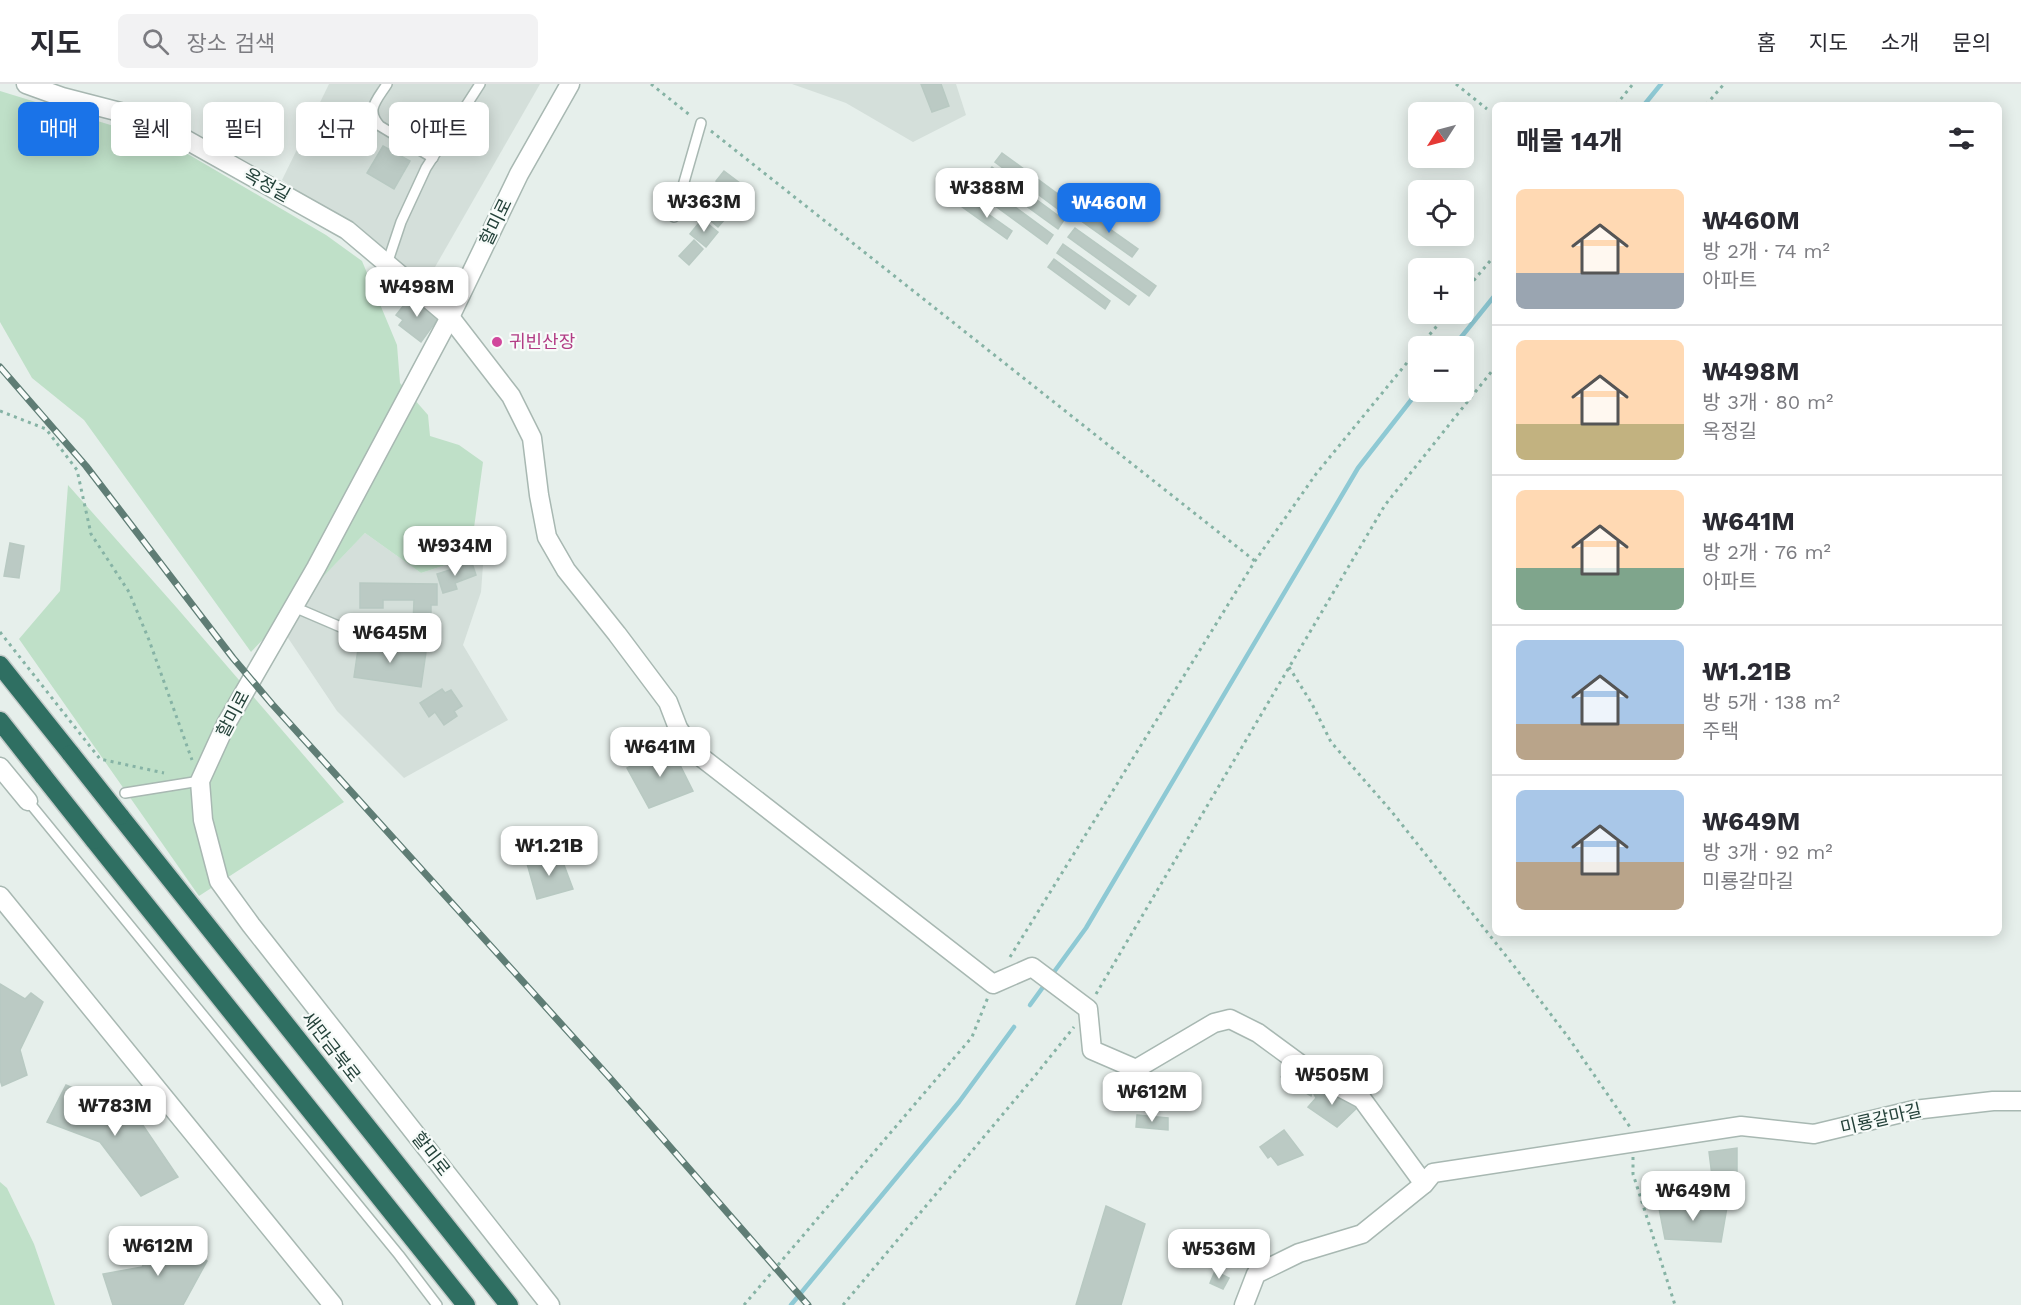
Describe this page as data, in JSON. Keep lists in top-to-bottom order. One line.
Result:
{"streets":{"highway":["새만금북로"],"street":["옥정길","할미로","미룡갈마길"]},"crossings":[["옥정길","할미로"]],"places":["귀빈산장"],"north":"bottom left","page":{"header":"지도","search":"장소 검색","nav":["홈","지도","소개","문의"],"map_buttons":["+","−"],"chip":["매매","월세","필터","신규","아파트"],"heading":"매물 14개","price":["₩388M","₩363M","₩460M","₩498M","₩934M","₩645M","₩641M","₩1.21B","₩505M","₩612M","₩783M","₩649M","₩612M","₩536M"],"list":[{"name":"₩460M","note":"방 2개 · 74 m² · 아파트"},{"name":"₩498M","note":"방 3개 · 80 m² · 옥정길"},{"name":"₩641M","note":"방 2개 · 76 m² · 아파트"},{"name":"₩1.21B","note":"방 5개 · 138 m² · 주택"},{"name":"₩649M","note":"방 3개 · 92 m² · 미룡갈마길"}]}}
